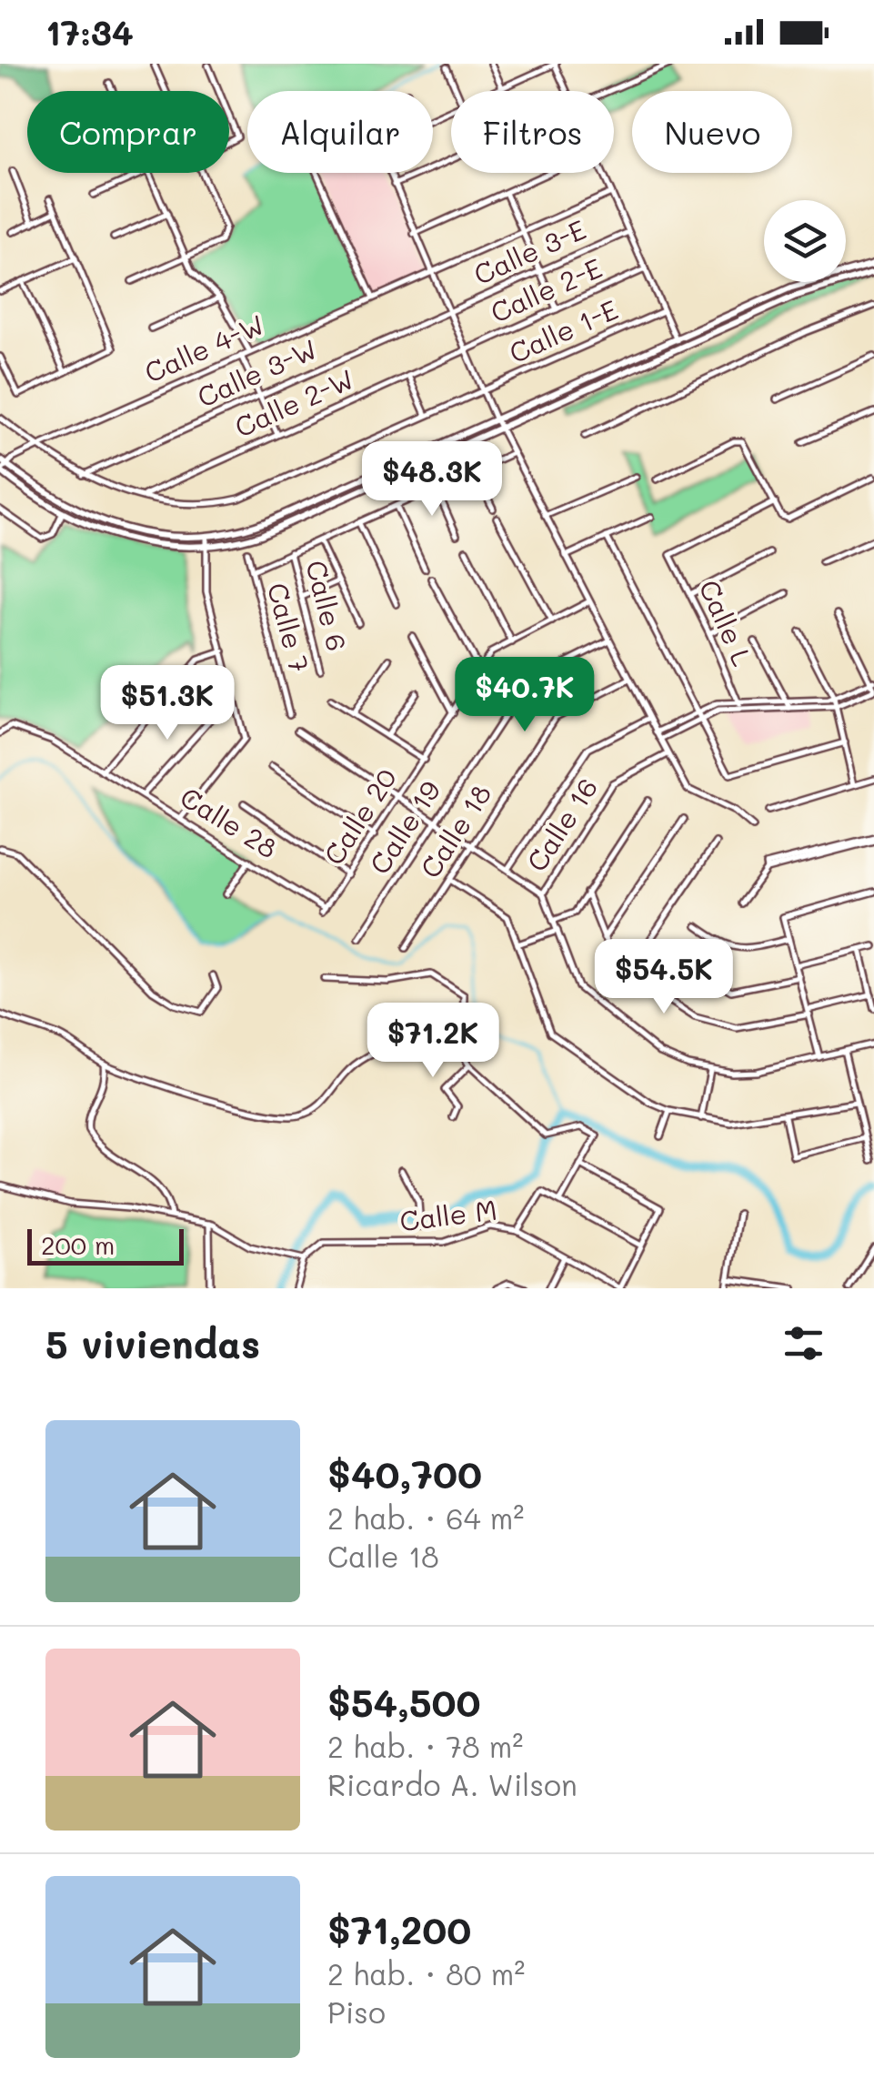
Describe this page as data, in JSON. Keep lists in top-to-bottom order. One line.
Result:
{"streets":{"street":["Calle 3-E","Calle 2-E","Calle 1-E","Calle 4-W","Calle 3-W","Calle 2-W","Calle 6","Calle L","Calle 7","Calle 20","Calle 28","Calle 16","Calle 19","Calle 18","Calle M"]},"crossings":[["Calle 3-E","Calle 3-W"],["Calle 2-E","Calle 2-W"],["Calle 1-E","Calle 4-W"],["Calle 1-E","Calle 3-W"],["Calle 1-E","Calle 2-W"],["Calle 20","Calle 28"]],"scale_bar":"200 m","page":{"status":"17:34","chip":["Comprar","Alquilar","Filtros","Nuevo"],"price":["$48.3K","$40.7K","$51.3K","$54.5K","$71.2K"],"scale":"200 m","heading":"5 viviendas","list":[{"name":"$40,700","note":"2 hab. · 64 m² · Calle 18"},{"name":"$54,500","note":"2 hab. · 78 m² · Ricardo A. Wilson"},{"name":"$71,200","note":"2 hab. · 80 m² · Piso"}]}}
